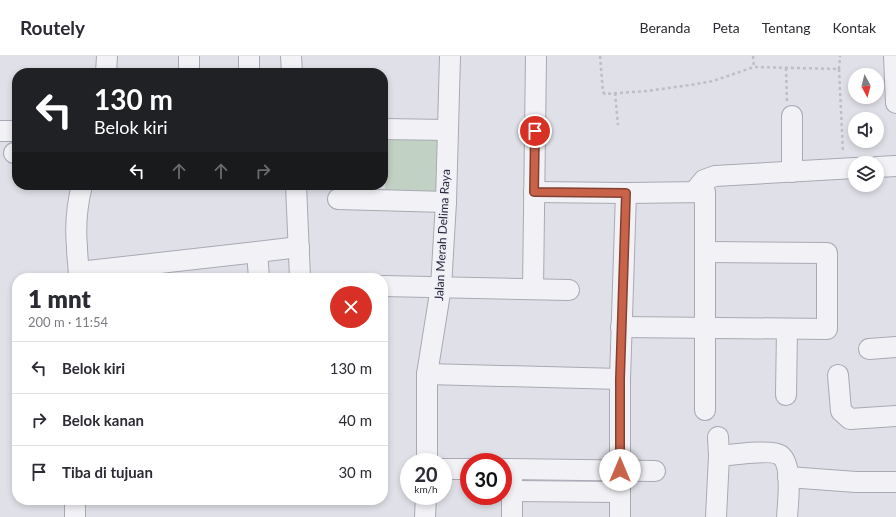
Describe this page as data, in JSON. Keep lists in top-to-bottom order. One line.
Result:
{"streets":{"street":["Jalan Merah Delima Raya"]},"north":"bottom","page":{"header":"Routely","nav":["Beranda","Peta","Tentang","Kontak"],"turn":["130 m","Belok kiri"],"heading":["1 mnt","200 m · 11:54"],"list":[{"name":"Belok kiri","value":"130 m"},{"name":"Belok kanan","value":"40 m"},{"name":"Tiba di tujuan","value":"30 m"}],"speed":"20 km/h","limit":"30"}}
